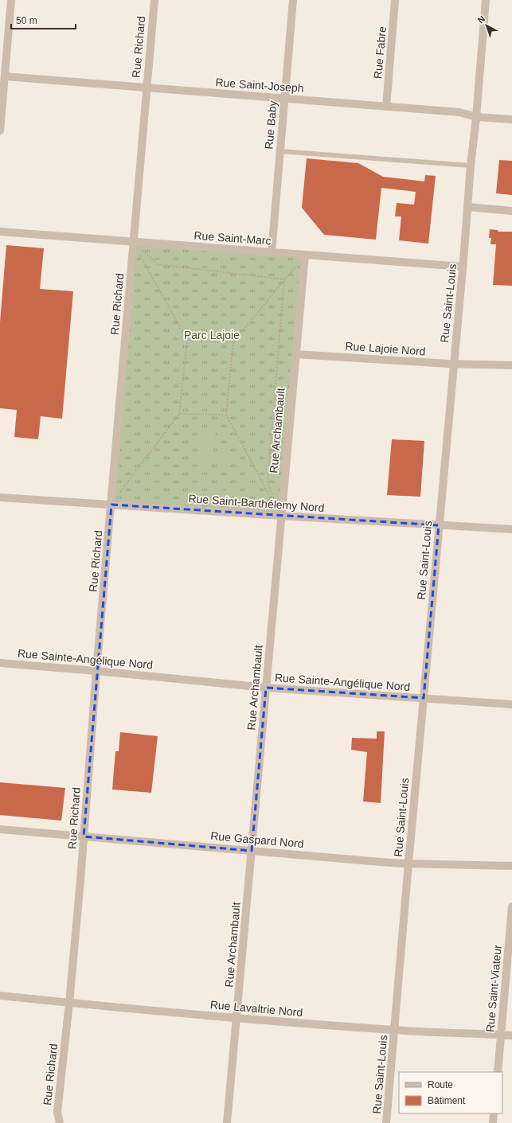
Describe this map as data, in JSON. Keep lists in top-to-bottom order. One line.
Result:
{"streets":{"street":["Rue Richard","Rue Fabre","Rue Saint-Joseph","Rue Baby","Rue Saint-Marc","Rue Saint-Louis","Rue Lajoie Nord","Rue Archambault","Rue Saint-Barthélemy Nord","Rue Sainte-Angélique Nord","Rue Gaspard Nord","Rue Saint-Viateur","Rue Lavaltrie Nord"]},"crossings":[["Rue Richard","Rue Saint-Joseph"],["Rue Richard","Rue Saint-Marc"],["Rue Richard","Rue Saint-Barthélemy Nord"],["Rue Richard","Rue Sainte-Angélique Nord"],["Rue Richard","Rue Gaspard Nord"],["Rue Richard","Rue Lavaltrie Nord"],["Rue Fabre","Rue Saint-Joseph"],["Rue Saint-Joseph","Rue Baby"],["Rue Saint-Joseph","Rue Saint-Louis"],["Rue Baby","Rue Saint-Marc"],["Rue Saint-Marc","Rue Saint-Louis"],["Rue Saint-Marc","Rue Archambault"],["Rue Saint-Louis","Rue Lajoie Nord"],["Rue Saint-Louis","Rue Saint-Barthélemy Nord"],["Rue Saint-Louis","Rue Sainte-Angélique Nord"],["Rue Saint-Louis","Rue Gaspard Nord"],["Rue Saint-Louis","Rue Lavaltrie Nord"],["Rue Lajoie Nord","Rue Archambault"],["Rue Archambault","Rue Saint-Barthélemy Nord"],["Rue Archambault","Rue Sainte-Angélique Nord"],["Rue Archambault","Rue Gaspard Nord"],["Rue Archambault","Rue Lavaltrie Nord"],["Rue Saint-Viateur","Rue Lavaltrie Nord"]],"parks":["Parc Lajoie"],"legend":["Route","Bâtiment"],"scale_bar":"50 m","north":"top left"}
